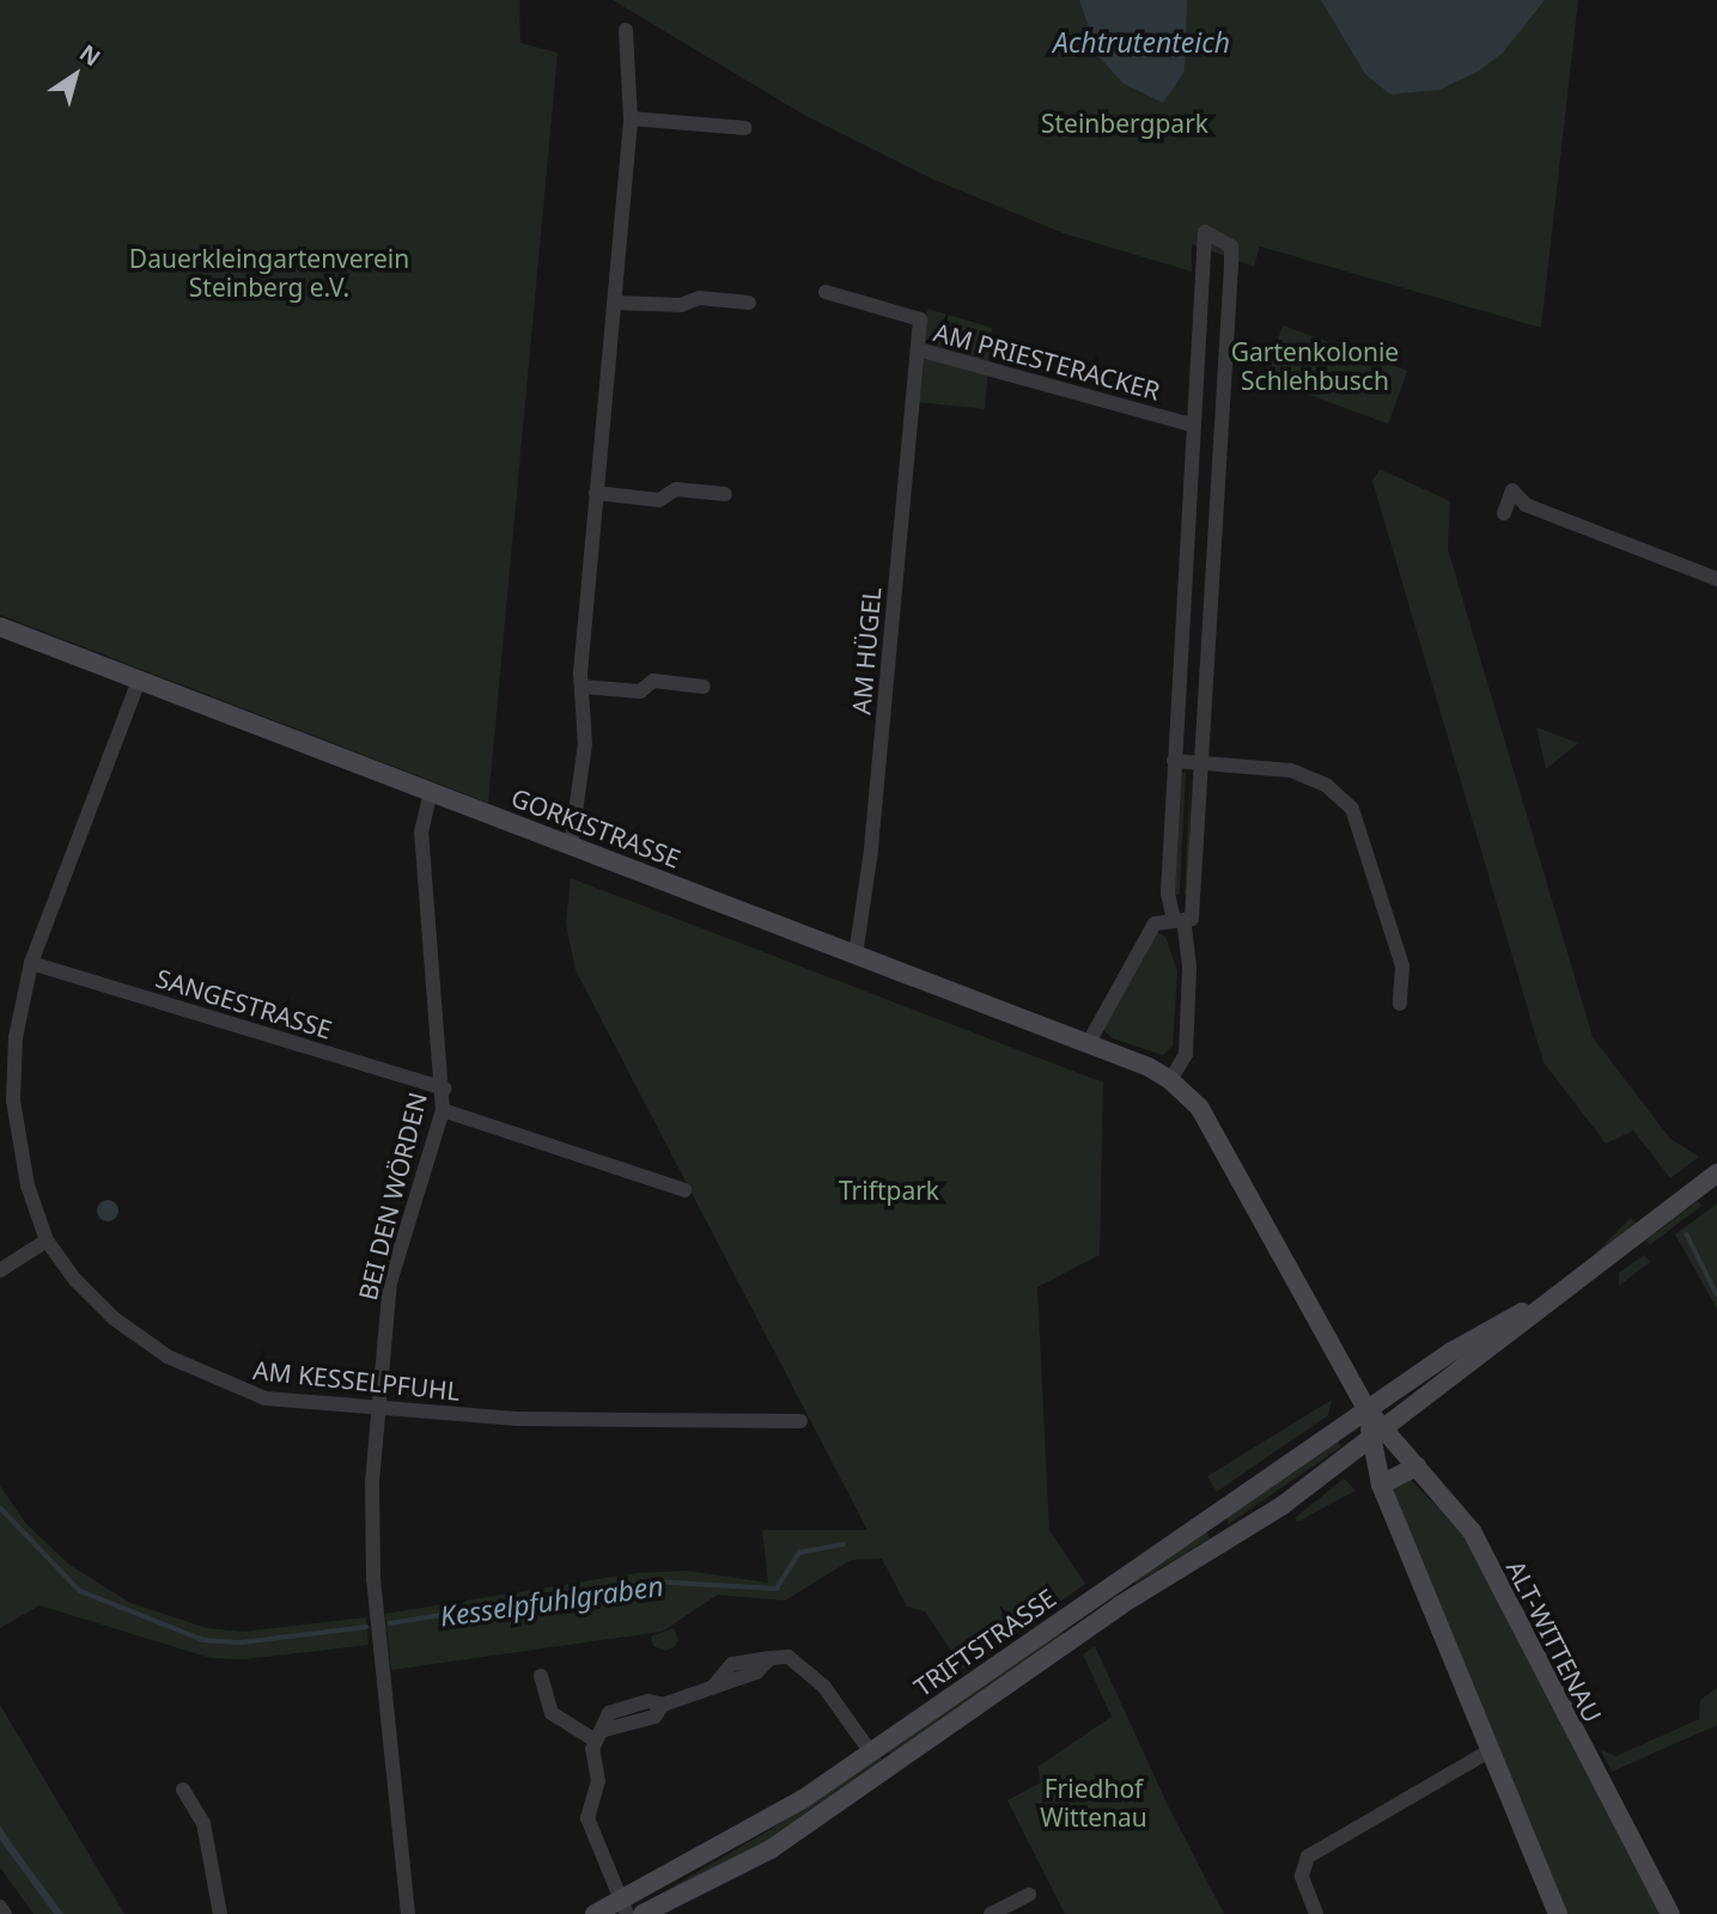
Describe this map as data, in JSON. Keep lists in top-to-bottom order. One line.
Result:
{"streets":{"main road":["GORKISTRASSE","ALT-WITTENAU","TRIFTSTRASSE"],"street":["AM PRIESTERACKER","AM HÜGEL","SANGESTRASSE","BEI DEN WÖRDEN","AM KESSELPFUHL"]},"crossings":[["AM PRIESTERACKER","AM HÜGEL"],["AM HÜGEL","GORKISTRASSE"],["GORKISTRASSE","BEI DEN WÖRDEN"],["GORKISTRASSE","AM KESSELPFUHL"],["SANGESTRASSE","BEI DEN WÖRDEN"],["SANGESTRASSE","AM KESSELPFUHL"],["BEI DEN WÖRDEN","AM KESSELPFUHL"],["ALT-WITTENAU","TRIFTSTRASSE"]],"water":["Achtrutenteich","Kesselpfuhlgraben"],"parks":["Steinbergpark","Dauerkleingartenverein Steinberg e.V.","Gartenkolonie Schlehbusch","Triftpark","Friedhof Wittenau"],"north":"top right"}
